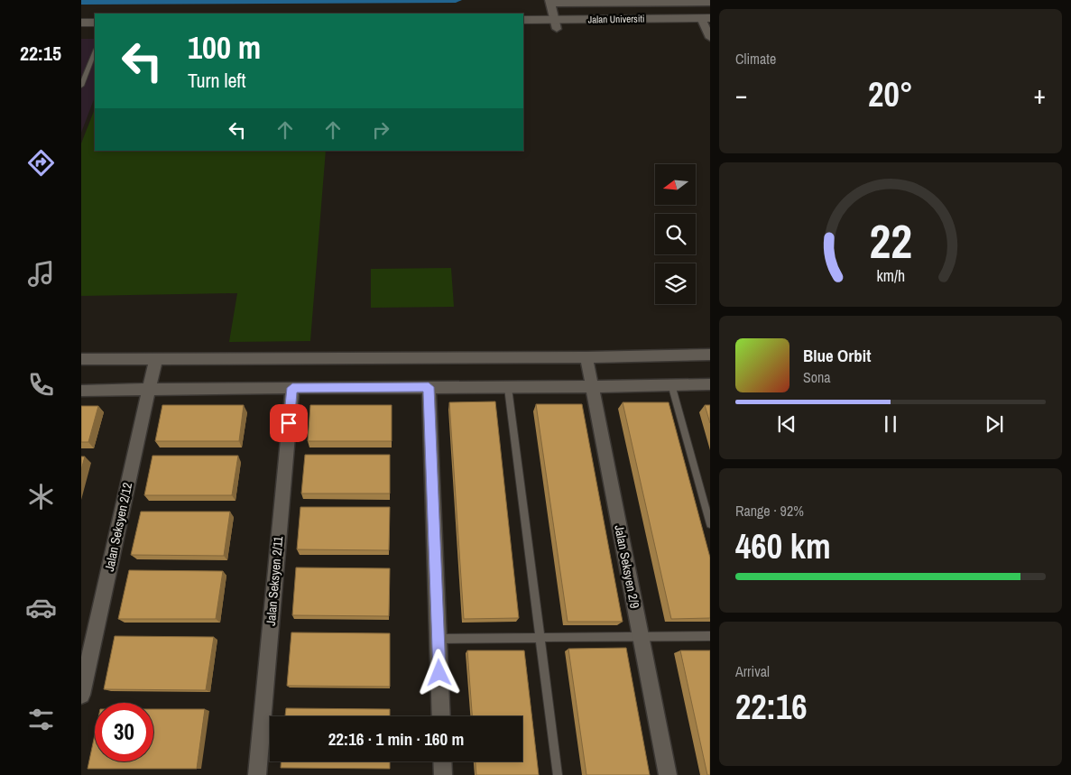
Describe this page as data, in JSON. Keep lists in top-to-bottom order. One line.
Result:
{"streets":{"street":["Jalan Universiti","Jalan Seksyen 2/12","Jalan Seksyen 2/9","Jalan Seksyen 2/11"]},"north":"left","page":{"tabs":"22:15","tile":["Climate",["Range · 92%","460 km"],["Arrival","22:16"]],"turn":["100 m","Turn left"],"heat":["−","20°","+"],"song":["Blue Orbit","Sona"],"limit":"30","trip":"22:16 · 1 min · 160 m","gauge":["22","km/h"]}}
